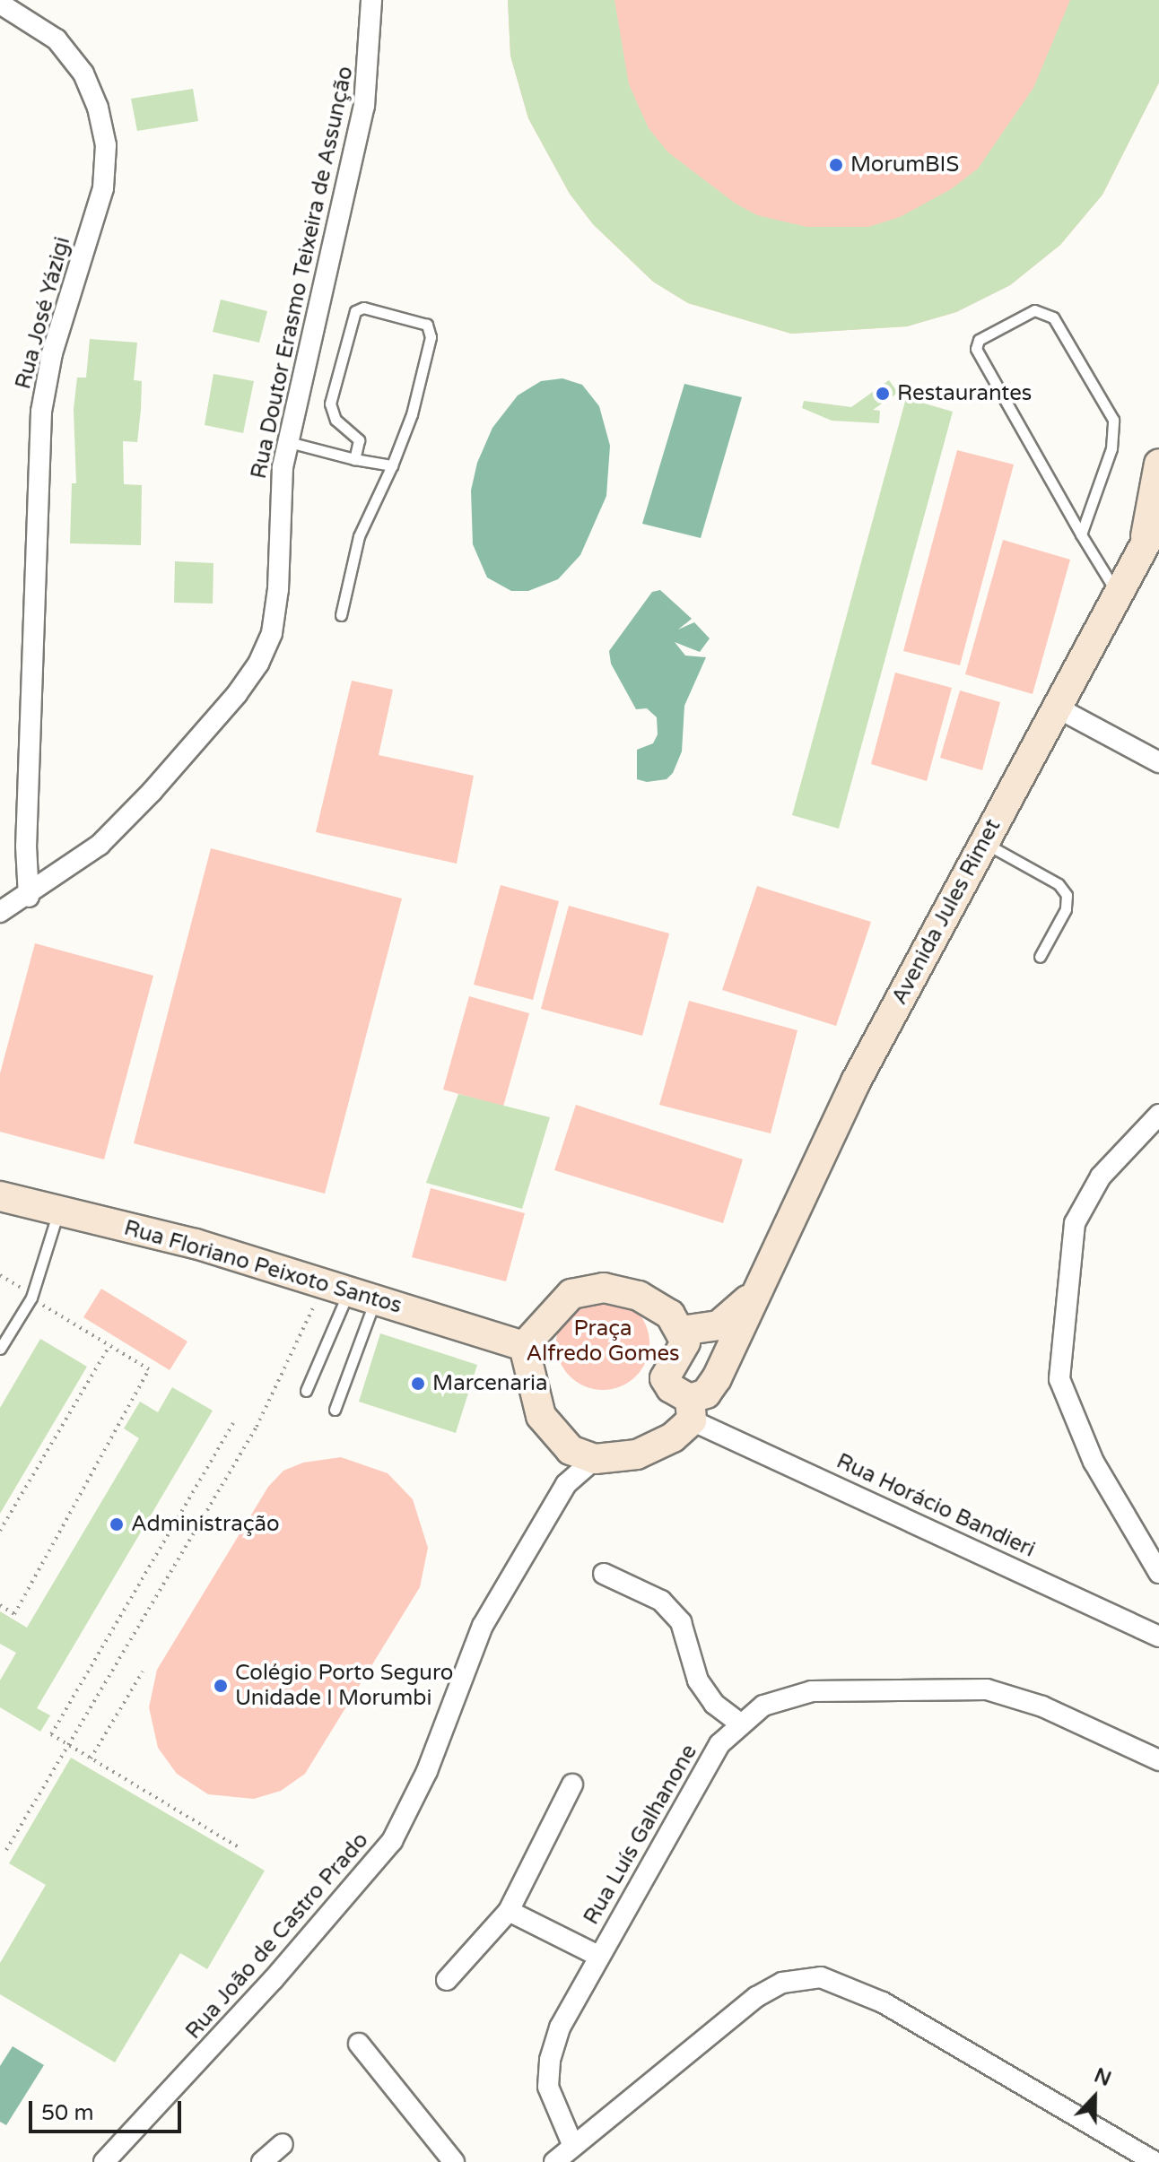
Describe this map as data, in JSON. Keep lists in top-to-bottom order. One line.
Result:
{"streets":{"street":["Rua Doutor Erasmo Teixeira de Assunção","Rua José Yázigi","Avenida Jules Rimet","Rua Floriano Peixoto Santos","Rua Horácio Bandieri","Rua Luís Galhanone","Rua João de Castro Prado"]},"crossings":[["Rua Doutor Erasmo Teixeira de Assunção","Rua José Yázigi"],["Avenida Jules Rimet","Rua Floriano Peixoto Santos"],["Avenida Jules Rimet","Rua Horácio Bandieri"],["Avenida Jules Rimet","Rua João de Castro Prado"],["Rua Floriano Peixoto Santos","Rua Horácio Bandieri"],["Rua Floriano Peixoto Santos","Rua João de Castro Prado"],["Rua Horácio Bandieri","Rua João de Castro Prado"]],"parks":["Praça Alfredo Gomes"],"places":["MorumBIS","Restaurantes","Marcenaria","Administração","Colégio Porto Seguro Unidade I Morumbi"],"scale_bar":"50 m","north":"top"}
